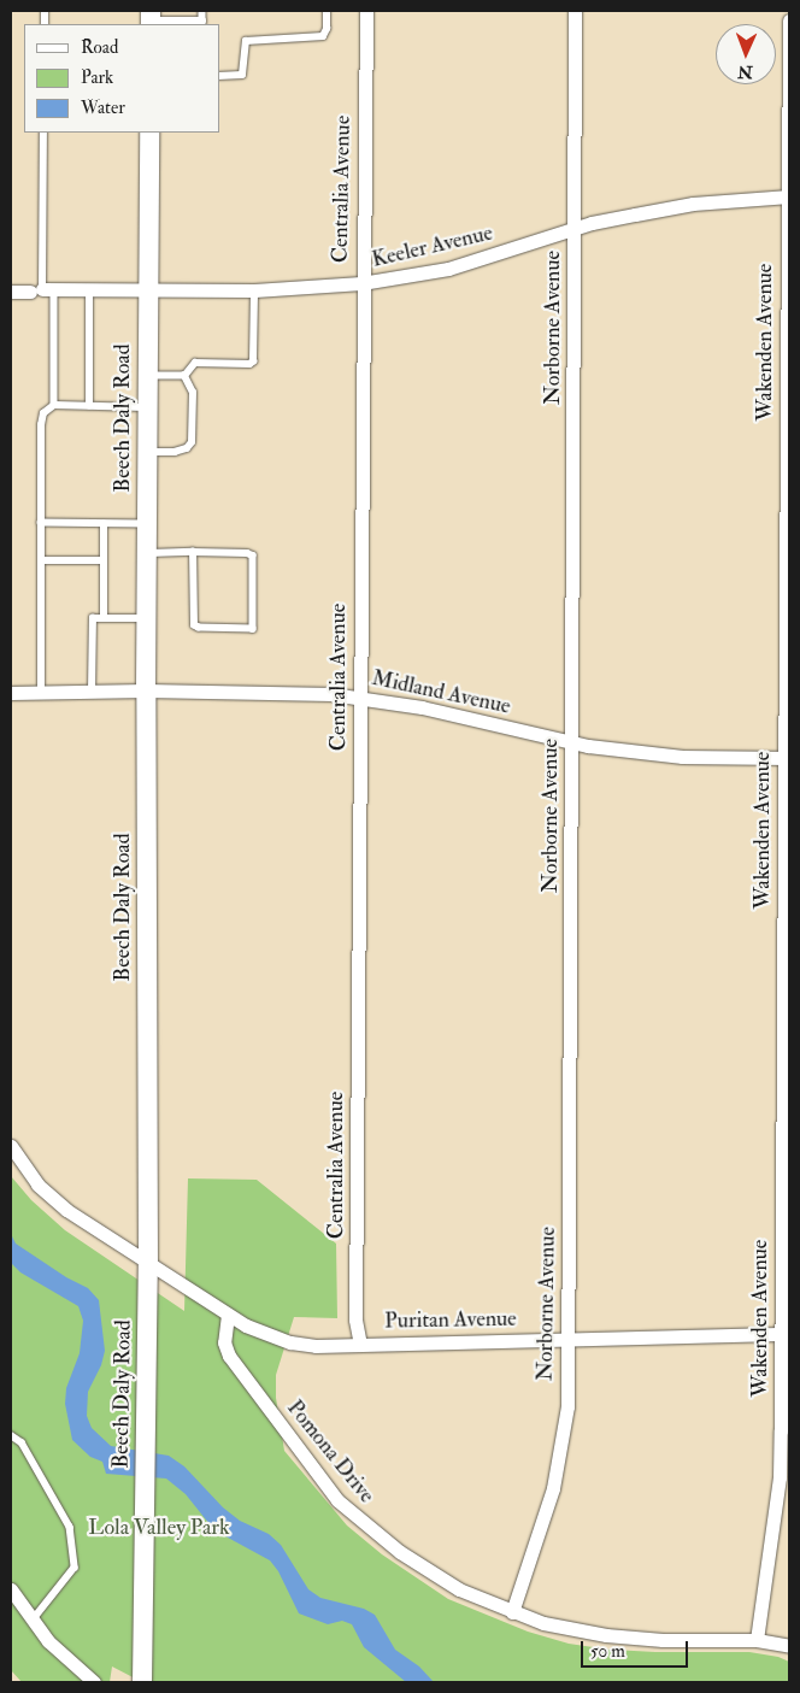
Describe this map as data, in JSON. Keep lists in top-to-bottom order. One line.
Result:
{"streets":{"main road":["Beech Daly Road"],"street":["Centralia Avenue","Keeler Avenue","Norborne Avenue","Wakenden Avenue","Midland Avenue","Puritan Avenue","Pomona Drive"]},"crossings":[["Centralia Avenue","Keeler Avenue"],["Centralia Avenue","Midland Avenue"],["Centralia Avenue","Puritan Avenue"],["Keeler Avenue","Norborne Avenue"],["Keeler Avenue","Wakenden Avenue"],["Keeler Avenue","Beech Daly Road"],["Norborne Avenue","Midland Avenue"],["Norborne Avenue","Puritan Avenue"],["Norborne Avenue","Pomona Drive"],["Wakenden Avenue","Midland Avenue"],["Wakenden Avenue","Puritan Avenue"],["Wakenden Avenue","Pomona Drive"],["Beech Daly Road","Midland Avenue"],["Puritan Avenue","Pomona Drive"]],"parks":["Lola Valley Park"],"legend":["Road","Park","Water"],"scale_bar":"50 m","north":"bottom"}
